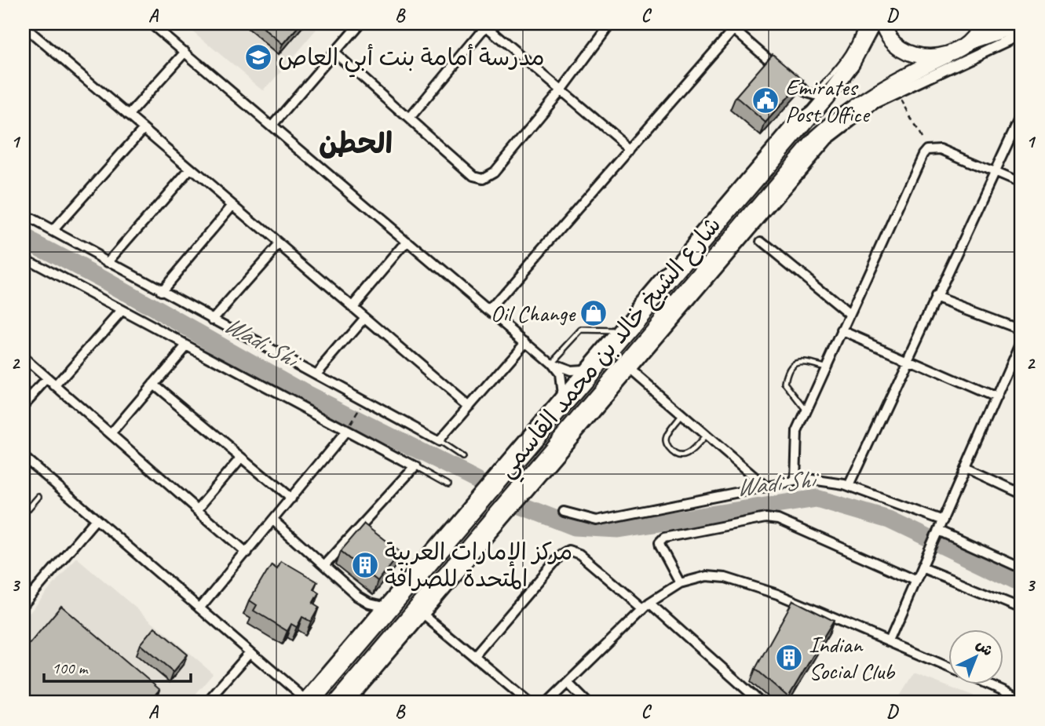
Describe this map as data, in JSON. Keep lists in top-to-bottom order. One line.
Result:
{"streets":{"highway":["شارع الشيخ خالد بن محمد القاسمي"]},"districts":["الحطن"],"water":["Wadi Shi"],"places":{"school or university":["مدرسة أمامة بنت أبي العاص"],"public building":["Emirates Post Office"],"shop":["Oil Change"],"building":["مركز الإمارات العربية المتحدة للصرافة","Indian Social Club"]},"scale_bar":"100 m","north":"top right","grid":{"columns":["A","B","C","D"],"rows":["1","2","3"]}}
